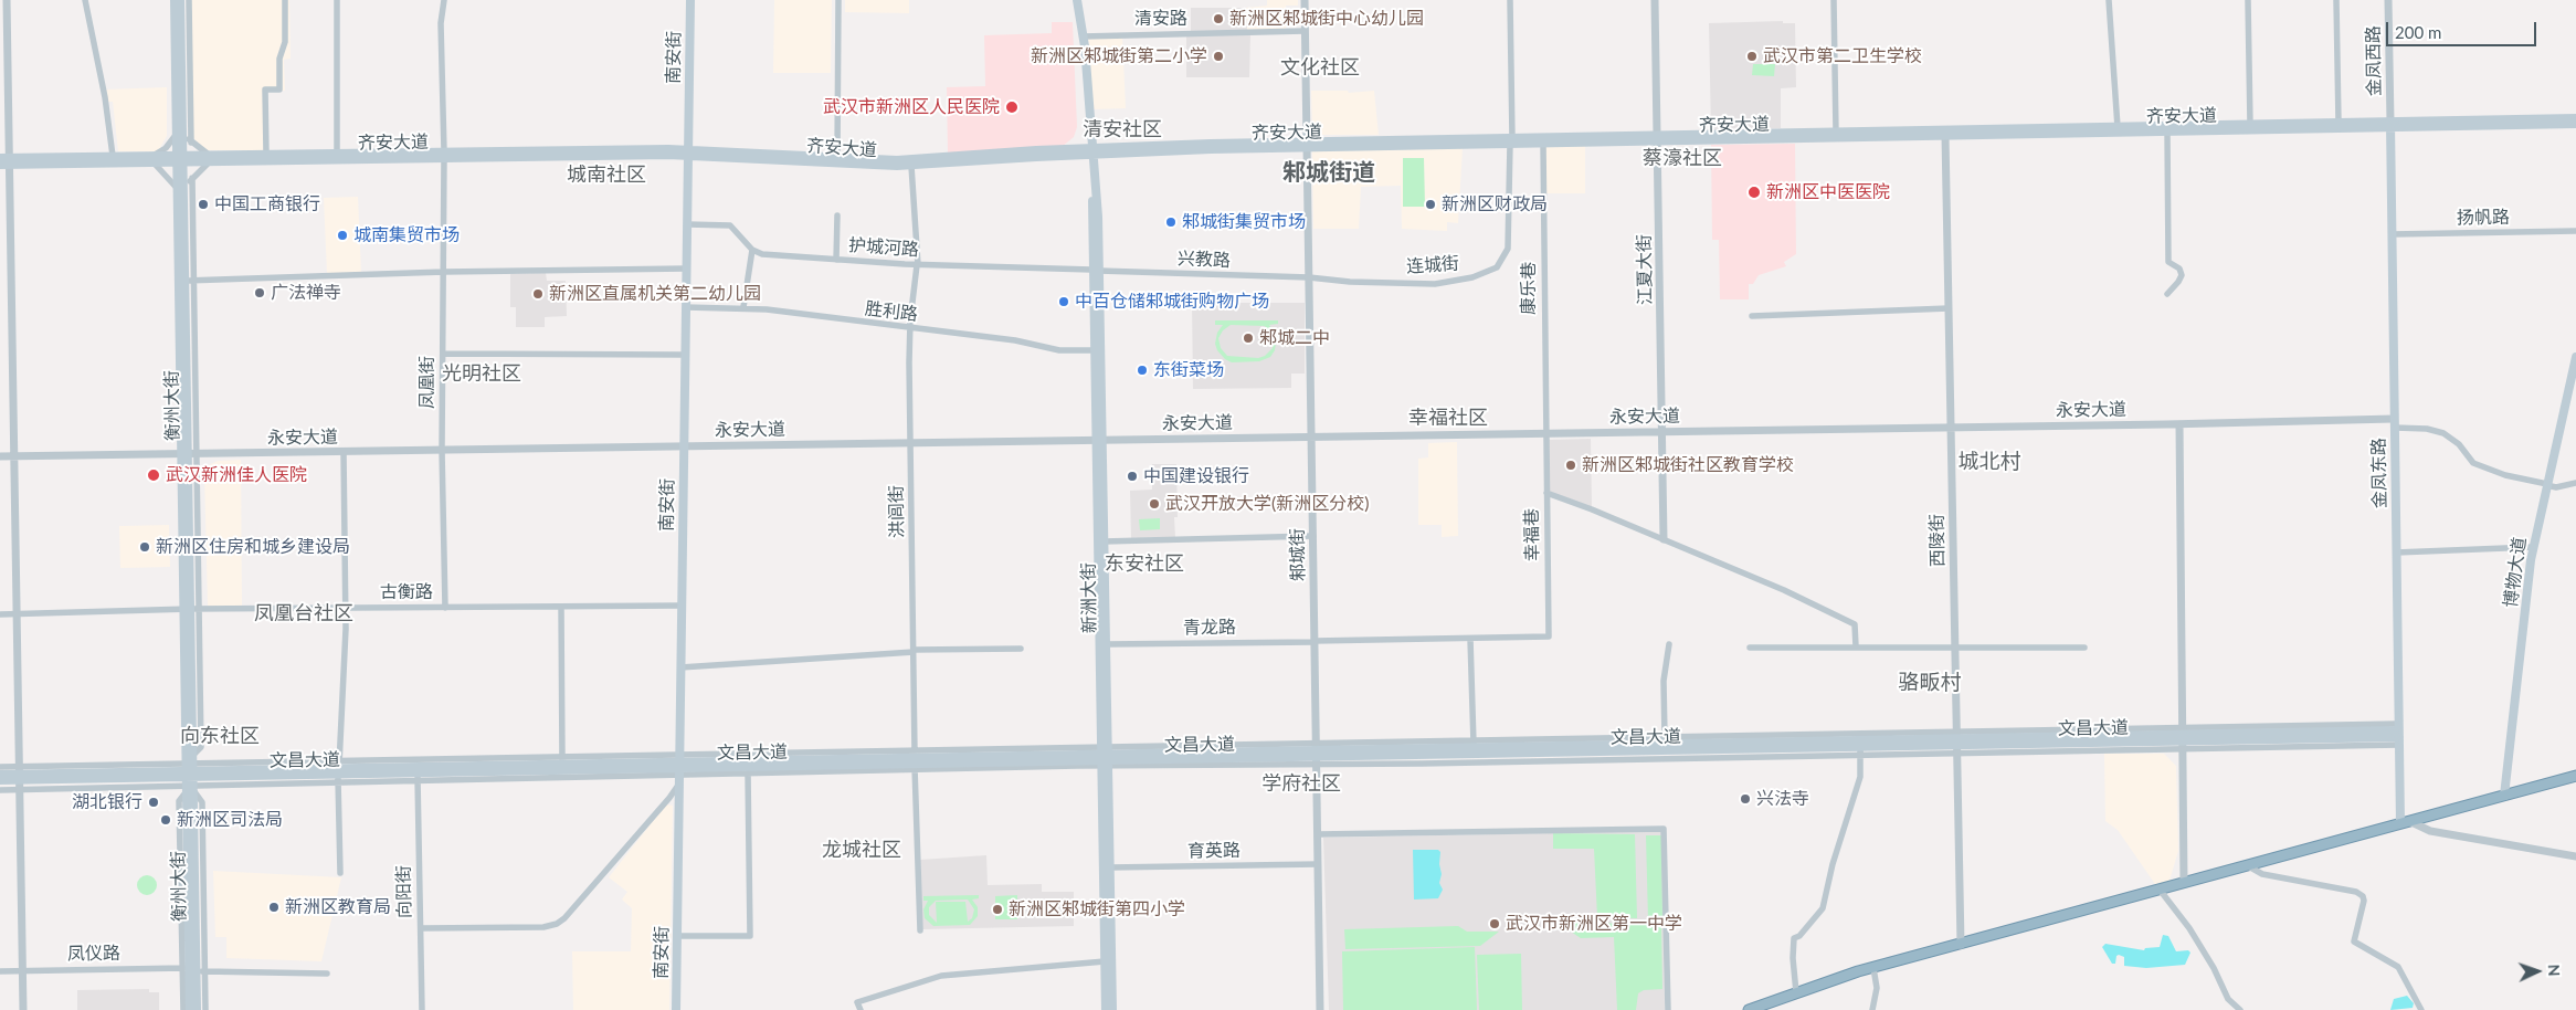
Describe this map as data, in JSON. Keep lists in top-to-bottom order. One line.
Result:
{"streets":{"main road":["南安街","齐安大道","衡州大街","金凤东路","博物大道","新洲大街","文昌大道"],"street":["清安路","金凤西路","扬帆路","护城河路","兴教路","连城街","江夏大街","康乐巷","胜利路","凤凰街","永安大道","洪闾街","幸福巷","西陵街","邾城街","古衡路","青龙路","育英路","向阳街","凤仪路"]},"crossings":[["清安路","邾城街"],["清安路","新洲大街"],["南安街","齐安大道"],["南安街","胜利路"],["南安街","永安大道"],["南安街","古衡路"],["南安街","文昌大道"],["金凤西路","齐安大道"],["金凤西路","金凤东路"],["齐安大道","连城街"],["齐安大道","江夏大街"],["齐安大道","康乐巷"],["齐安大道","凤凰街"],["齐安大道","衡州大街"],["齐安大道","金凤东路"],["齐安大道","洪闾街"],["齐安大道","西陵街"],["齐安大道","邾城街"],["齐安大道","新洲大街"],["扬帆路","金凤东路"],["护城河路","兴教路"],["护城河路","洪闾街"],["护城河路","新洲大街"],["兴教路","连城街"],["兴教路","邾城街"],["兴教路","新洲大街"],["连城街","邾城街"],["江夏大街","永安大道"],["康乐巷","永安大道"],["康乐巷","幸福巷"],["胜利路","洪闾街"],["胜利路","新洲大街"],["凤凰街","永安大道"],["凤凰街","古衡路"],["衡州大街","永安大道"],["衡州大街","古衡路"],["衡州大街","文昌大道"],["衡州大街","凤仪路"],["永安大道","金凤东路"],["永安大道","洪闾街"],["永安大道","幸福巷"],["永安大道","西陵街"],["永安大道","邾城街"],["永安大道","新洲大街"],["金凤东路","文昌大道"],["洪闾街","文昌大道"],["幸福巷","青龙路"],["西陵街","文昌大道"],["邾城街","青龙路"],["邾城街","文昌大道"],["邾城街","育英路"],["新洲大街","青龙路"],["新洲大街","文昌大道"],["新洲大街","育英路"],["文昌大道","向阳街"]],"districts":["文化社区","清安社区","蔡濠社区","邾城街道","城南社区","光明社区","幸福社区","城北村","东安社区","凤凰台社区","骆畈村","向东社区","学府社区","龙城社区"],"places":["新洲区邾城街中心幼儿园","新洲区邾城街第二小学","武汉市第二卫生学校","武汉市新洲区人民医院","新洲区中医医院","中国工商银行","新洲区财政局","邾城街集贸市场","城南集贸市场","广法禅寺","新洲区直属机关第二幼儿园","中百仓储邾城街购物广场","邾城二中","东街菜场","新洲区邾城街社区教育学校","武汉新洲佳人医院","中国建设银行","武汉开放大学(新洲区分校)","新洲区住房和城乡建设局","兴法寺","湖北银行","新洲区司法局","新洲区教育局","新洲区邾城街第四小学","武汉市新洲区第一中学"],"scale_bar":"200 m","north":"right"}
